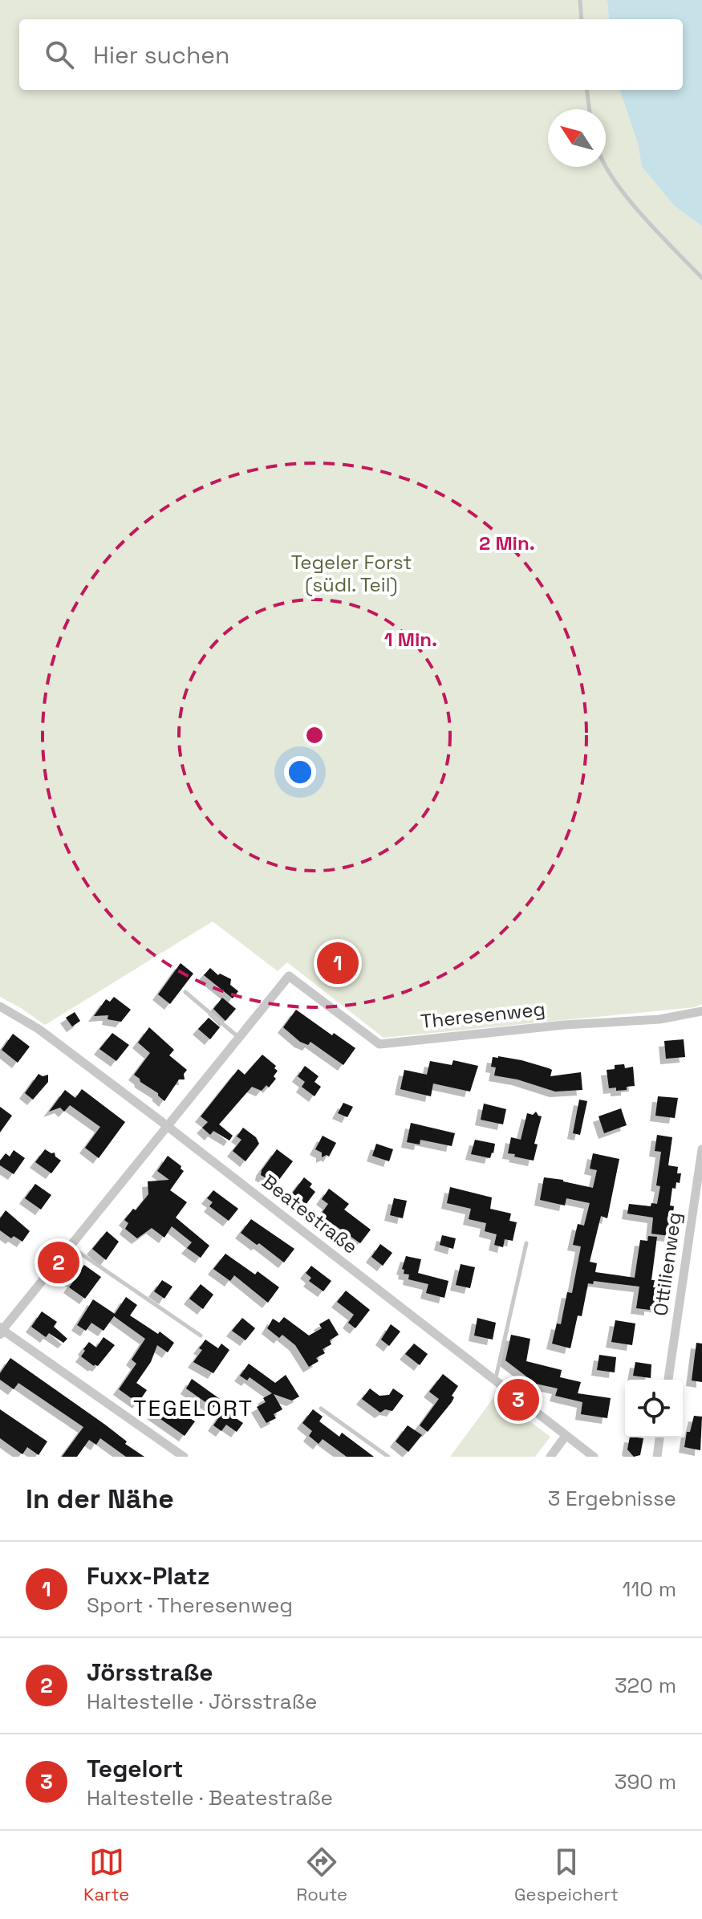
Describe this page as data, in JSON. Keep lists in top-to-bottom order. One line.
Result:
{"streets":{"street":["Theresenweg","Beatestraße","Ottilienweg"]},"districts":["TEGELORT"],"parks":["Tegeler Forst (südl. Teil)"],"north":"top left","page":{"search":"Hier suchen","pins":["1","2","3"],"heading":["In der Nähe","3 Ergebnisse"],"list":[{"mark":"1","name":"Fuxx-Platz","note":"Sport · Theresenweg","value":"110 m"},{"mark":"2","name":"Jörsstraße","note":"Haltestelle · Jörsstraße","value":"320 m"},{"mark":"3","name":"Tegelort","note":"Haltestelle · Beatestraße","value":"390 m"}],"nav":["Karte","Route","Gespeichert"]},"rings":["2 Min.","1 Min."]}
